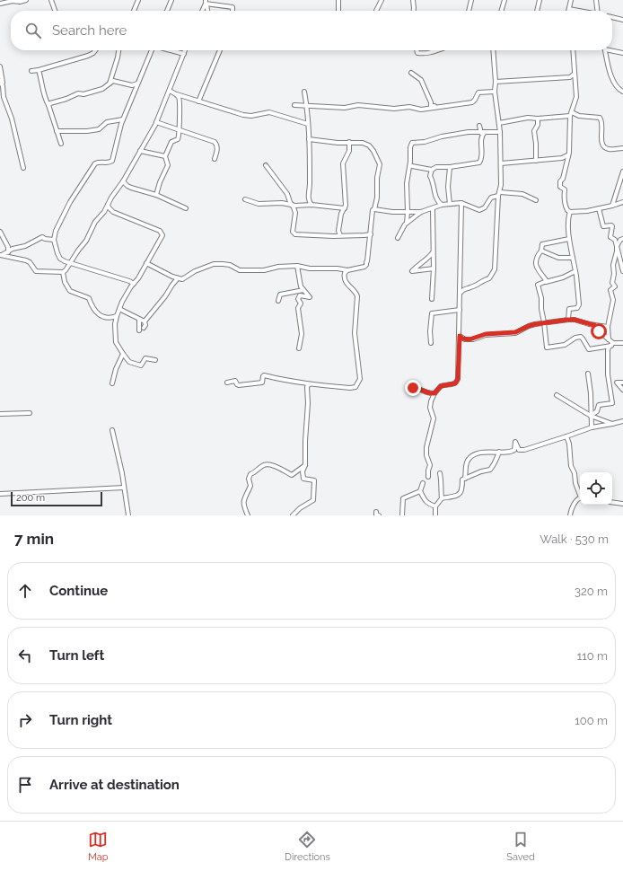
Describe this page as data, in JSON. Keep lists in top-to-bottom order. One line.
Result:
{"scale_bar":"200 m","page":{"search":"Search here","scale":"200 m","heading":["7 min","Walk · 530 m"],"list":[["Continue","320 m"],["Turn left","110 m"],["Turn right","100 m"],"Arrive at destination"],"nav":["Map","Directions","Saved"]}}
